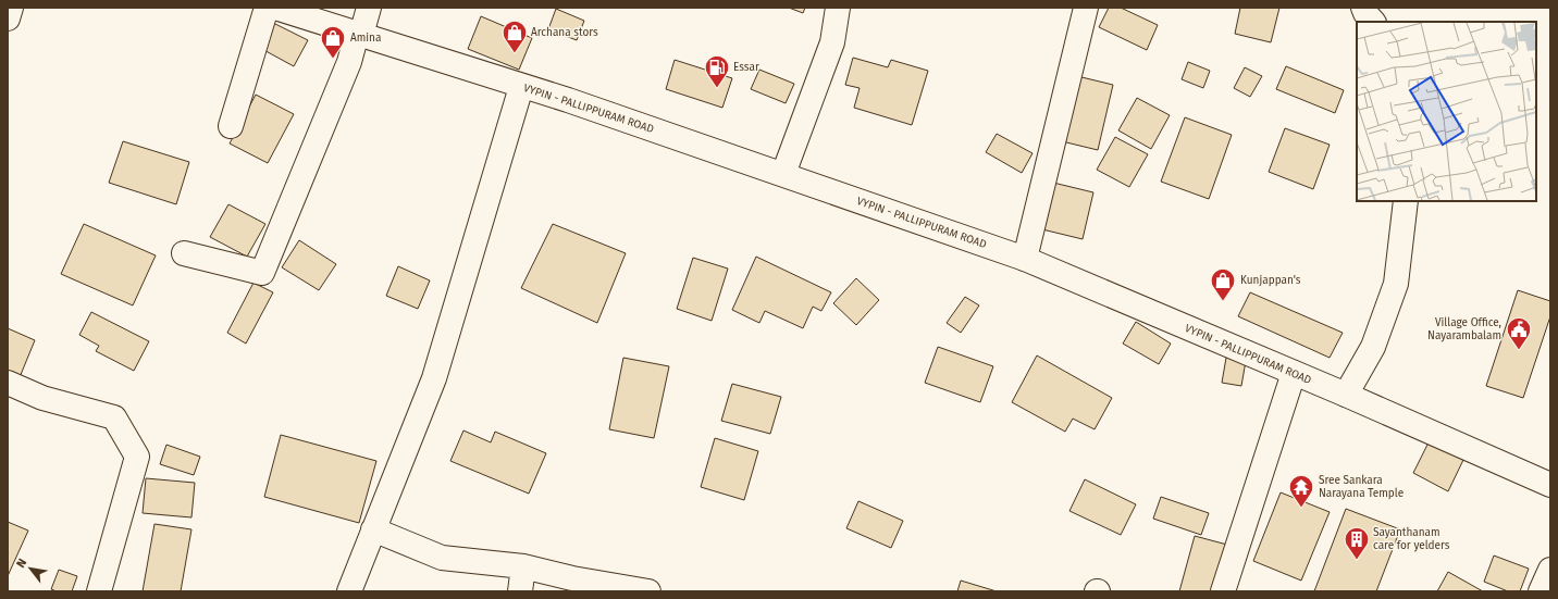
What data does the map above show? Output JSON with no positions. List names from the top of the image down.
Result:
{
  "streets": {
    "street": ["VYPIN - PALLIPPURAM ROAD"]
  },
  "places": {
    "shop": ["Archana stors", "Amina", "Kunjappan's"],
    "fuel station": ["Essar"],
    "public building": ["Village Office, Nayarambalam"],
    "temple": ["Sree Sankara Narayana Temple"],
    "building": ["Sayanthanam care for yelders"]
  },
  "north": "top left"
}
